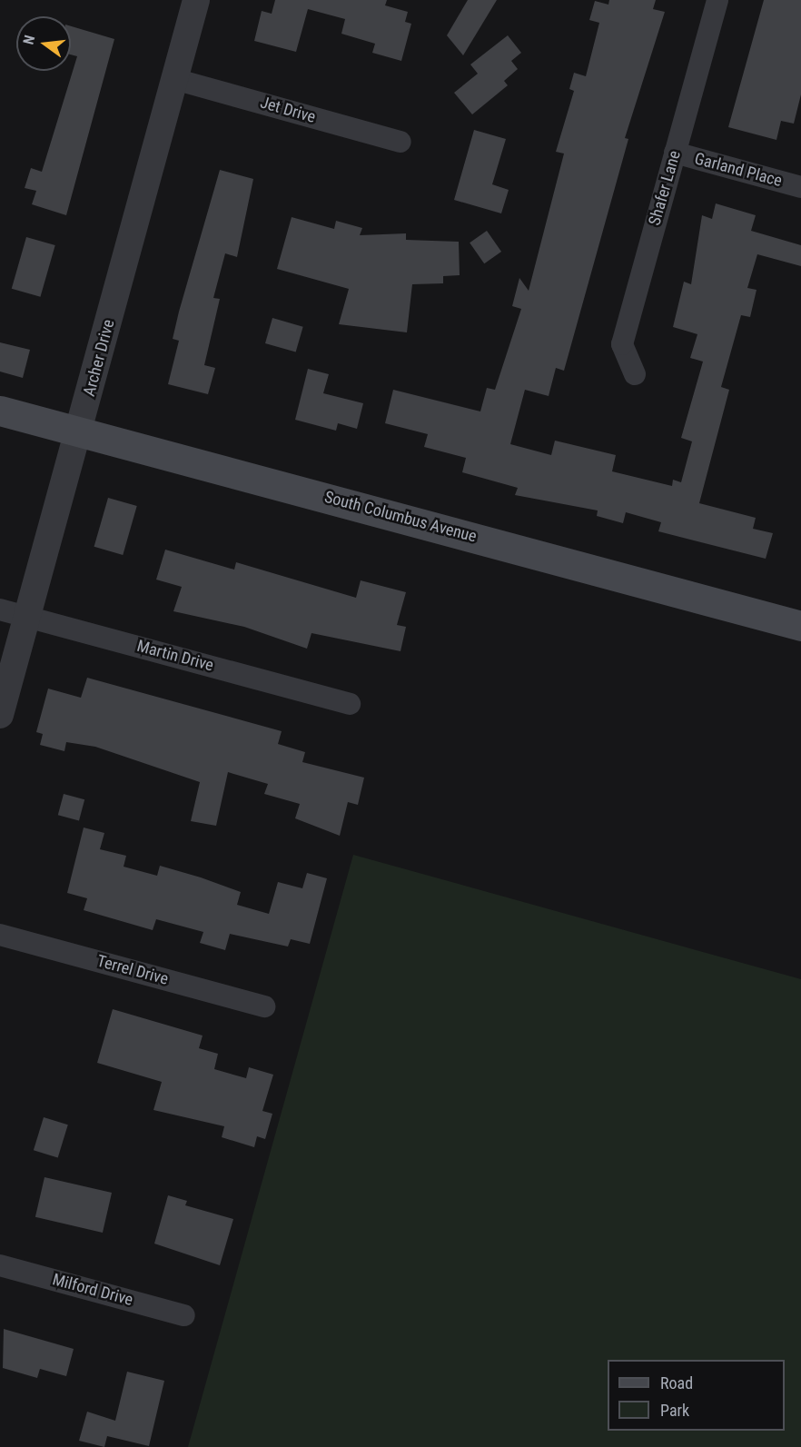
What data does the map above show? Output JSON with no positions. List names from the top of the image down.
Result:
{
  "streets": {
    "main road": ["South Columbus Avenue"],
    "street": [
      "Jet Drive",
      "Garland Place",
      "Shafer Lane",
      "Archer Drive",
      "Martin Drive",
      "Terrel Drive",
      "Milford Drive"
    ]
  },
  "crossings": [
    ["Jet Drive", "Archer Drive"],
    ["Garland Place", "Shafer Lane"],
    ["Archer Drive", "South Columbus Avenue"],
    ["Archer Drive", "Martin Drive"]
  ],
  "legend": ["Road", "Park"],
  "north": "left"
}
